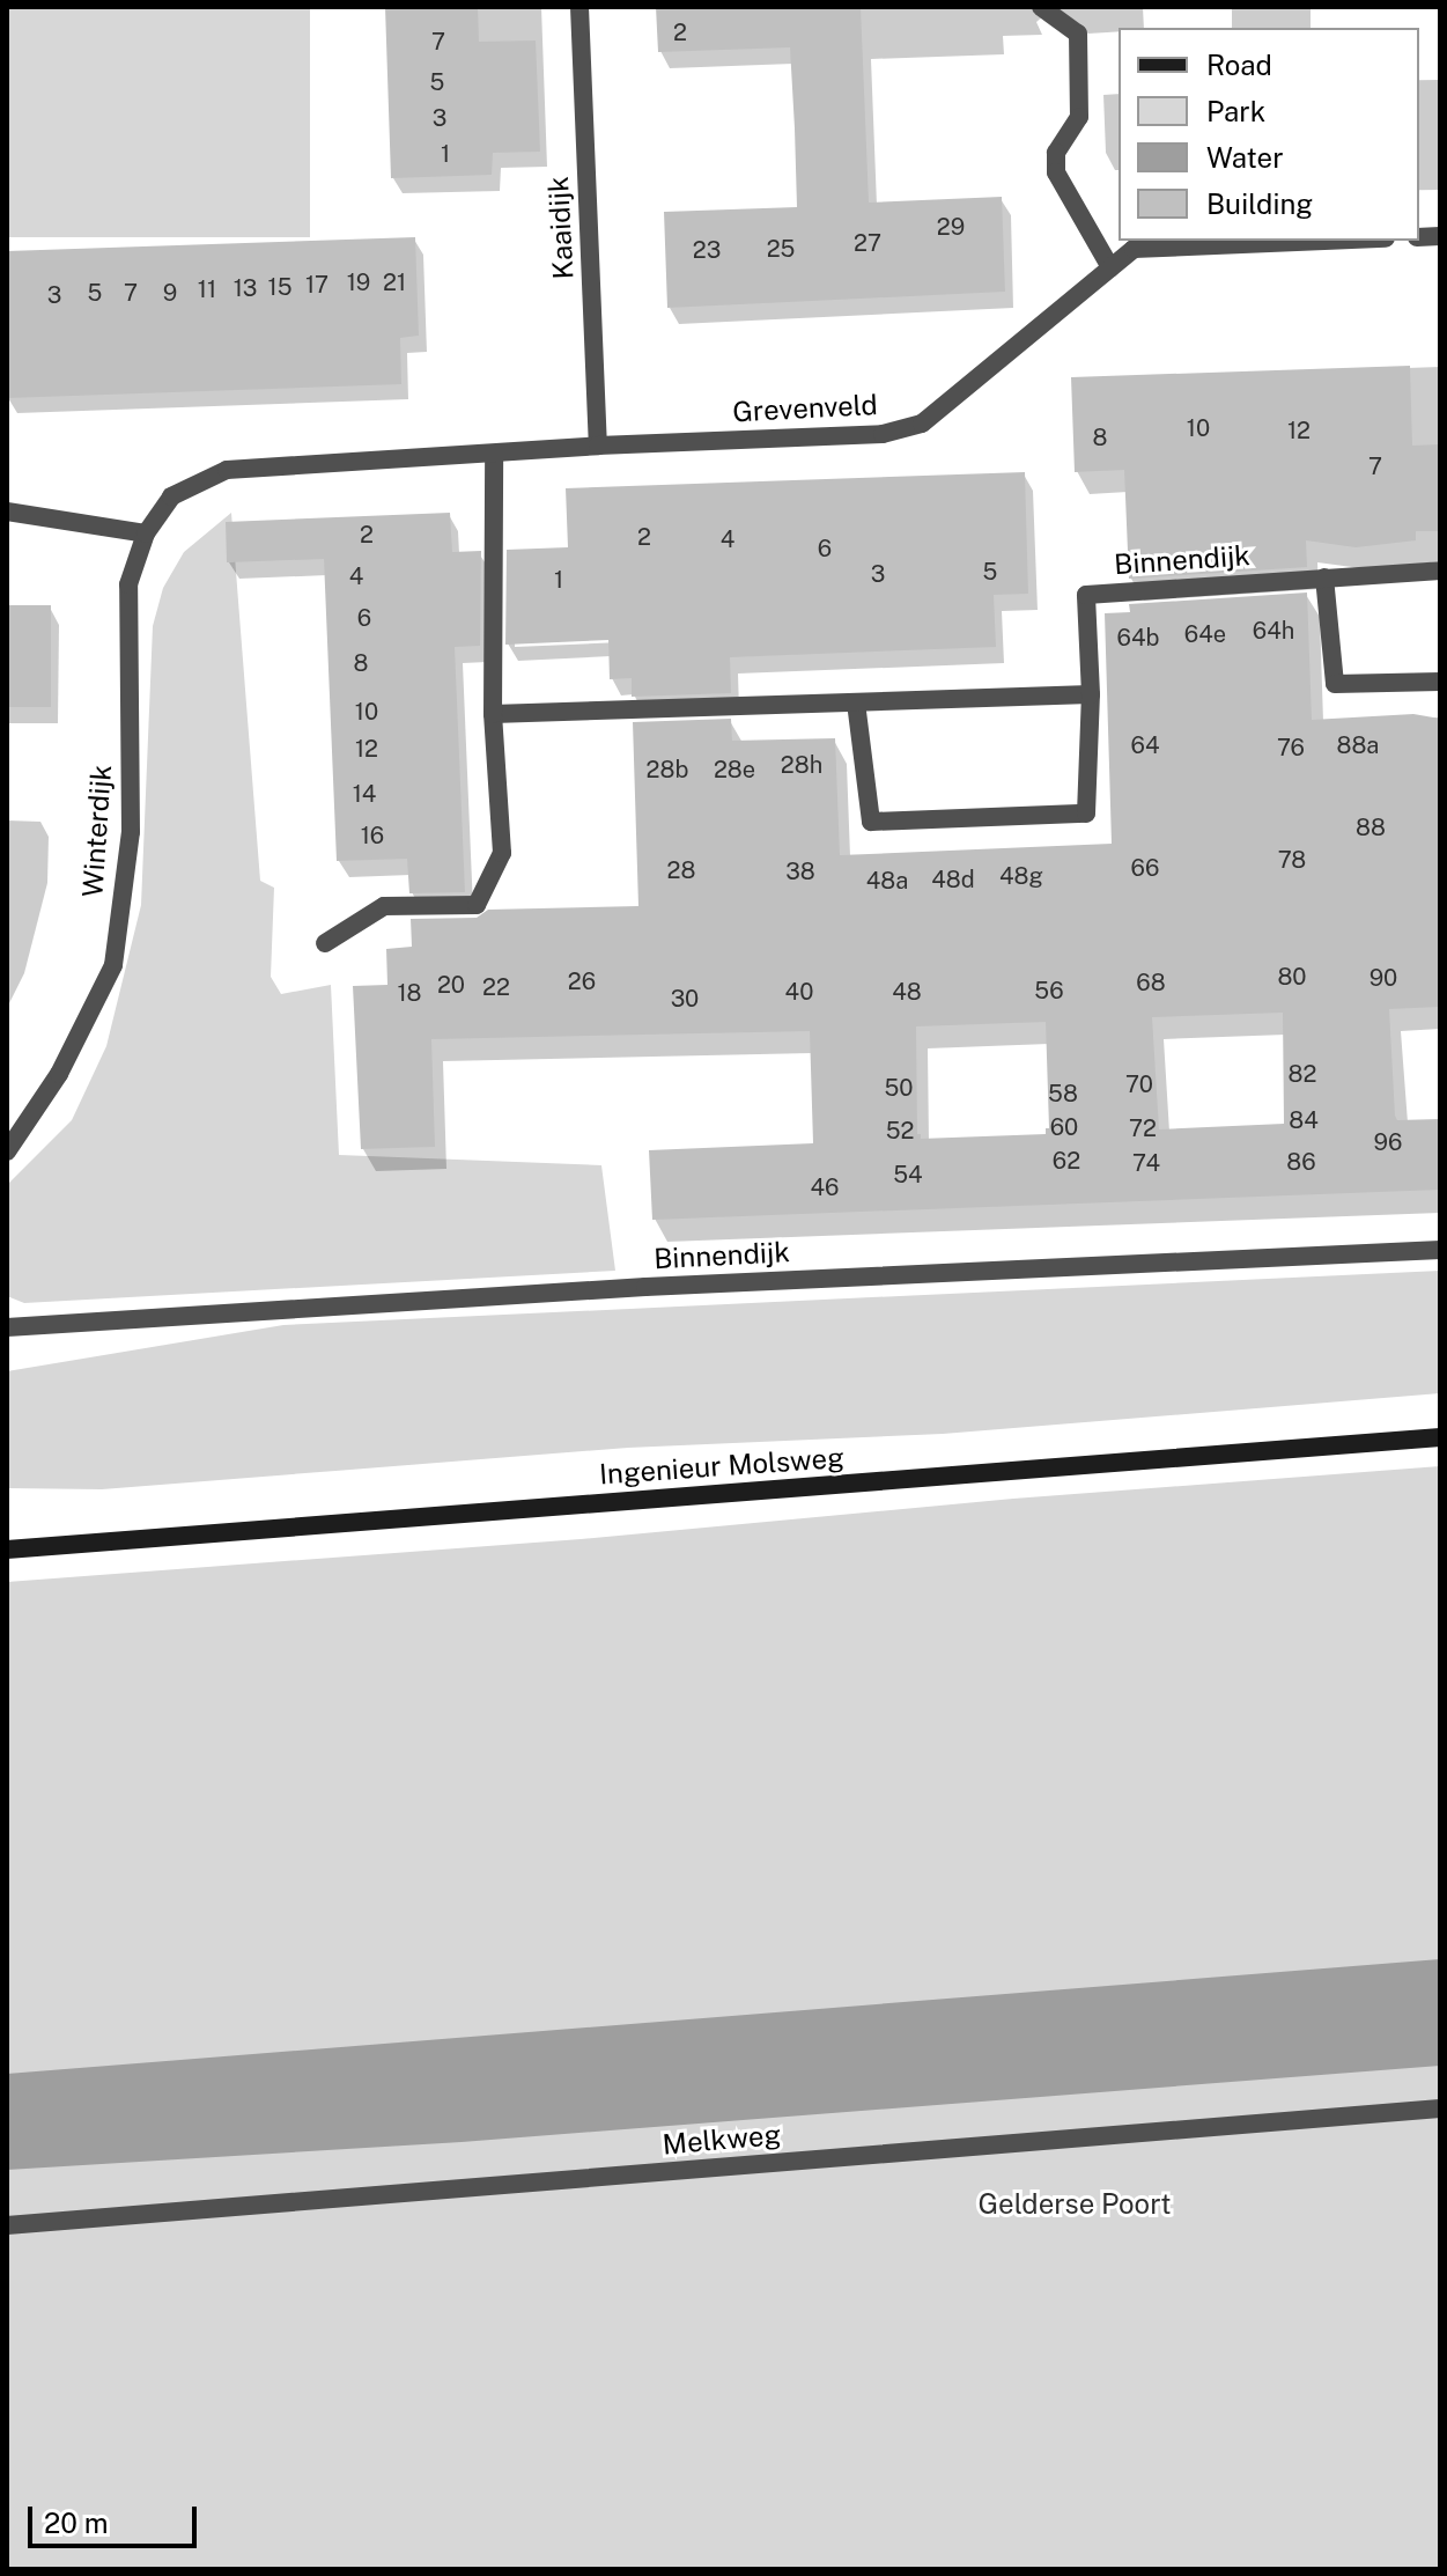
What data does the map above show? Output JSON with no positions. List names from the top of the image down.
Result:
{
  "streets": {
    "main road": ["Ingenieur Molsweg"],
    "street": [
      "Kaaidijk",
      "Grevenveld",
      "Binnendijk",
      "Winterdijk",
      "Melkweg"
    ]
  },
  "crossings": [
    ["Kaaidijk", "Grevenveld"],
    ["Grevenveld", "Winterdijk"]
  ],
  "parks": ["Gelderse Poort"],
  "house_numbers": [
    "2",
    "7",
    "5",
    "3",
    "1",
    "29",
    "27",
    "25",
    "23",
    "19",
    "21",
    "17",
    "15",
    "13",
    "11",
    "5",
    "7",
    "9",
    "3",
    "10",
    "12",
    "8",
    "7",
    "2",
    "2",
    "4",
    "6",
    "5",
    "3",
    "4",
    "1",
    "6",
    "64h",
    "64e",
    "64b",
    "8",
    "10",
    "64",
    "88a",
    "76",
    "12",
    "28h",
    "28b",
    "28e",
    "14",
    "88",
    "16",
    "78",
    "66",
    "28",
    "38",
    "48g",
    "48d",
    "48a",
    "80",
    "90",
    "26",
    "68",
    "20",
    "22",
    "56",
    "40",
    "48",
    "18",
    "30",
    "82",
    "70",
    "50",
    "58",
    "84",
    "60",
    "72",
    "52",
    "96",
    "62",
    "86",
    "74",
    "54",
    "46"
  ],
  "legend": [
    "Road",
    "Park",
    "Water",
    "Building"
  ],
  "scale_bar": "20 m"
}
